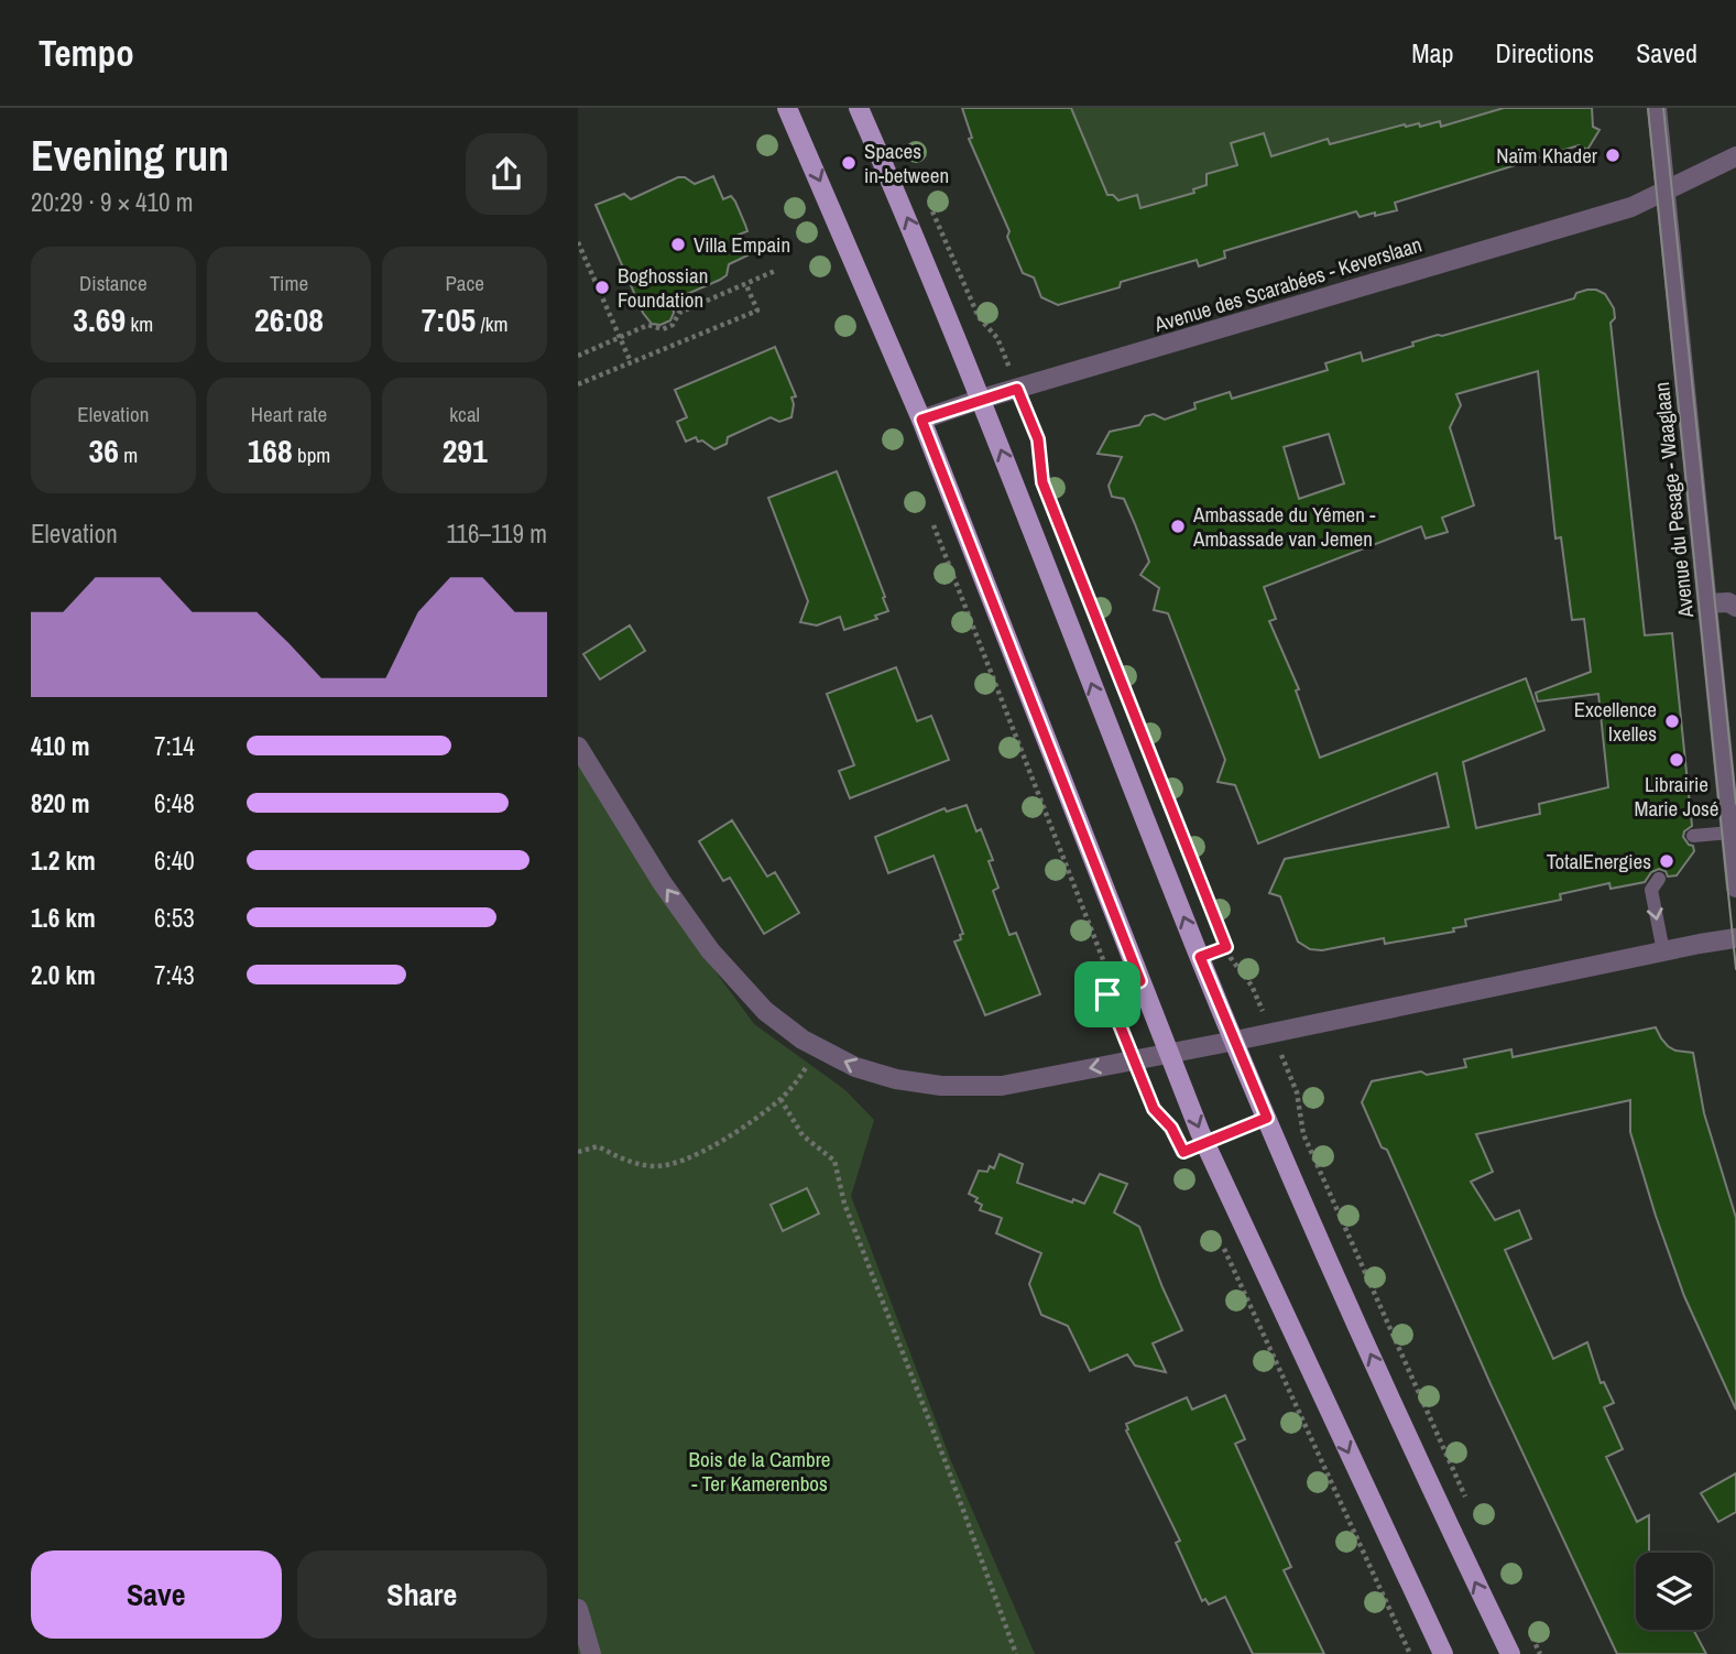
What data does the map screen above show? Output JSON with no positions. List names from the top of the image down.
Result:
{
  "streets": {
    "street": ["Avenue des Scarabées - Keverslaan", "Avenue du Pesage - Waaglaan"]
  },
  "crossings": [
    ["Avenue des Scarabées - Keverslaan", "Avenue du Pesage - Waaglaan"]
  ],
  "parks": ["Bois de la Cambre - Ter Kamerenbos"],
  "places": [
    "Naïm Khader",
    "Spaces in-between",
    "Villa Empain",
    "Boghossian Foundation",
    "Ambassade du Yémen - Ambassade van Jemen",
    "Excellence Ixelles",
    "Librairie Marie José",
    "TotalEnergies"
  ],
  "page": {
    "header": "Tempo",
    "nav": ["Map", "Directions", "Saved"],
    "heading": ["Evening run", "20:29 · 9 × 410 m"],
    "stats": [
      ["Distance", "3.69 km"],
      ["Time", "26:08"],
      ["Pace", "7:05 /km"],
      ["Elevation", "36 m"],
      ["Heart rate", "168 bpm"],
      ["kcal", "291"]
    ],
    "chart": ["Elevation", "116–119 m"],
    "list": [
      {
        "name": "410 m",
        "note": "7:14"
      },
      {
        "name": "820 m",
        "note": "6:48"
      },
      {
        "name": "1.2 km",
        "note": "6:40"
      },
      {
        "name": "1.6 km",
        "note": "6:53"
      },
      {
        "name": "2.0 km",
        "note": "7:43"
      }
    ],
    "buttons": ["Save", "Share"]
  }
}
